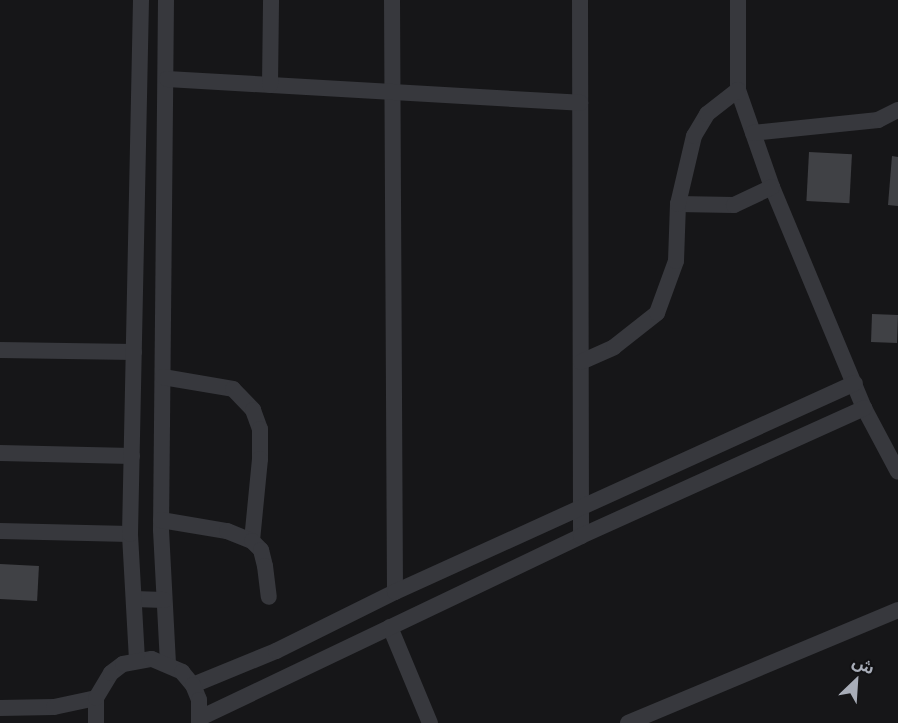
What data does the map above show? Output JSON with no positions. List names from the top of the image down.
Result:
{
  "north": "top right"
}
